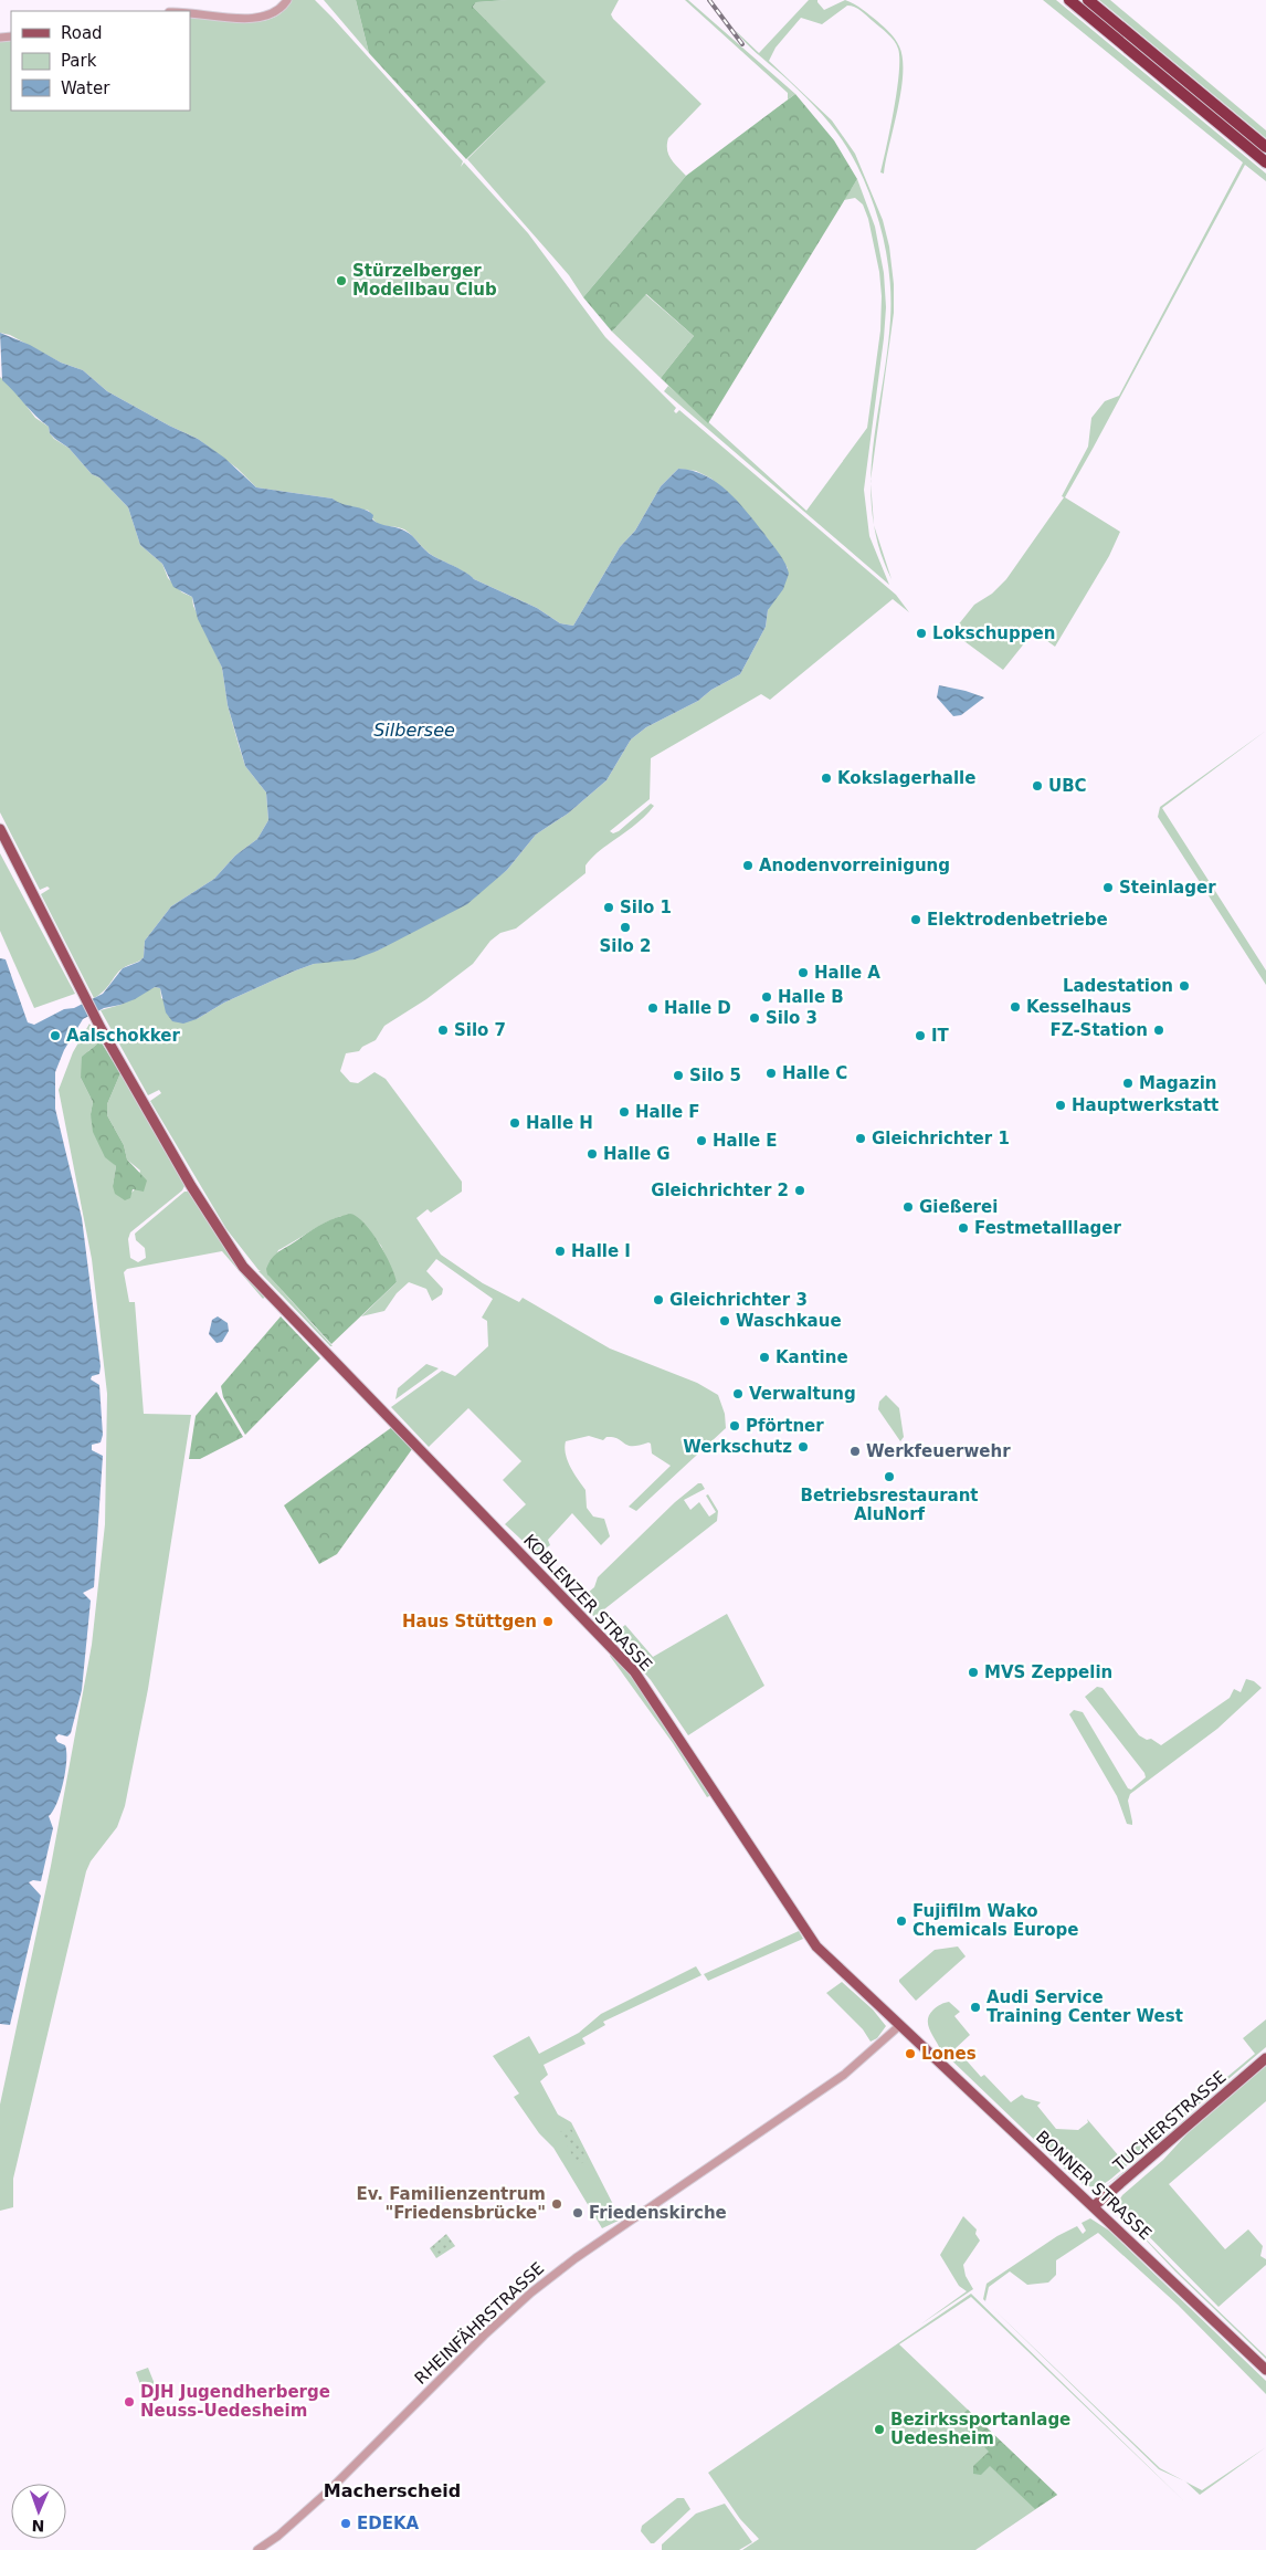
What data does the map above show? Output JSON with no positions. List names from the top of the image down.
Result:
{
  "streets": {
    "main road": ["KOBLENZER STRASSE", "TUCHERSTRASSE", "BONNER STRASSE"],
    "street": ["RHEINFÄHRSTRASSE"]
  },
  "crossings": [
    ["KOBLENZER STRASSE", "BONNER STRASSE"],
    ["KOBLENZER STRASSE", "RHEINFÄHRSTRASSE"],
    ["TUCHERSTRASSE", "BONNER STRASSE"],
    ["BONNER STRASSE", "RHEINFÄHRSTRASSE"]
  ],
  "districts": ["Macherscheid"],
  "water": ["Silbersee"],
  "places": [
    "Stürzelberger Modellbau Club",
    "Lokschuppen",
    "Kokslagerhalle",
    "UBC",
    "Anodenvorreinigung",
    "Steinlager",
    "Silo 1",
    "Elektrodenbetriebe",
    "Silo 2",
    "Halle A",
    "Ladestation",
    "Halle B",
    "Kesselhaus",
    "Halle D",
    "Silo 3",
    "Silo 7",
    "FZ-Station",
    "Aalschokker",
    "IT",
    "Halle C",
    "Silo 5",
    "Magazin",
    "Hauptwerkstatt",
    "Halle F",
    "Halle H",
    "Gleichrichter 1",
    "Halle E",
    "Halle G",
    "Gleichrichter 2",
    "Gießerei",
    "Festmetalllager",
    "Halle I",
    "Gleichrichter 3",
    "Waschkaue",
    "Kantine",
    "Verwaltung",
    "Pförtner",
    "Werkschutz",
    "Werkfeuerwehr",
    "Betriebsrestaurant AluNorf",
    "Haus Stüttgen",
    "MVS Zeppelin",
    "Fujifilm Wako Chemicals Europe",
    "Audi Service Training Center West",
    "Lones",
    "Ev. Familienzentrum \"Friedensbrücke\"",
    "Friedenskirche",
    "DJH Jugendherberge Neuss-Uedesheim",
    "Bezirkssportanlage Uedesheim",
    "EDEKA"
  ],
  "legend": ["Road", "Park", "Water"],
  "north": "bottom"
}
